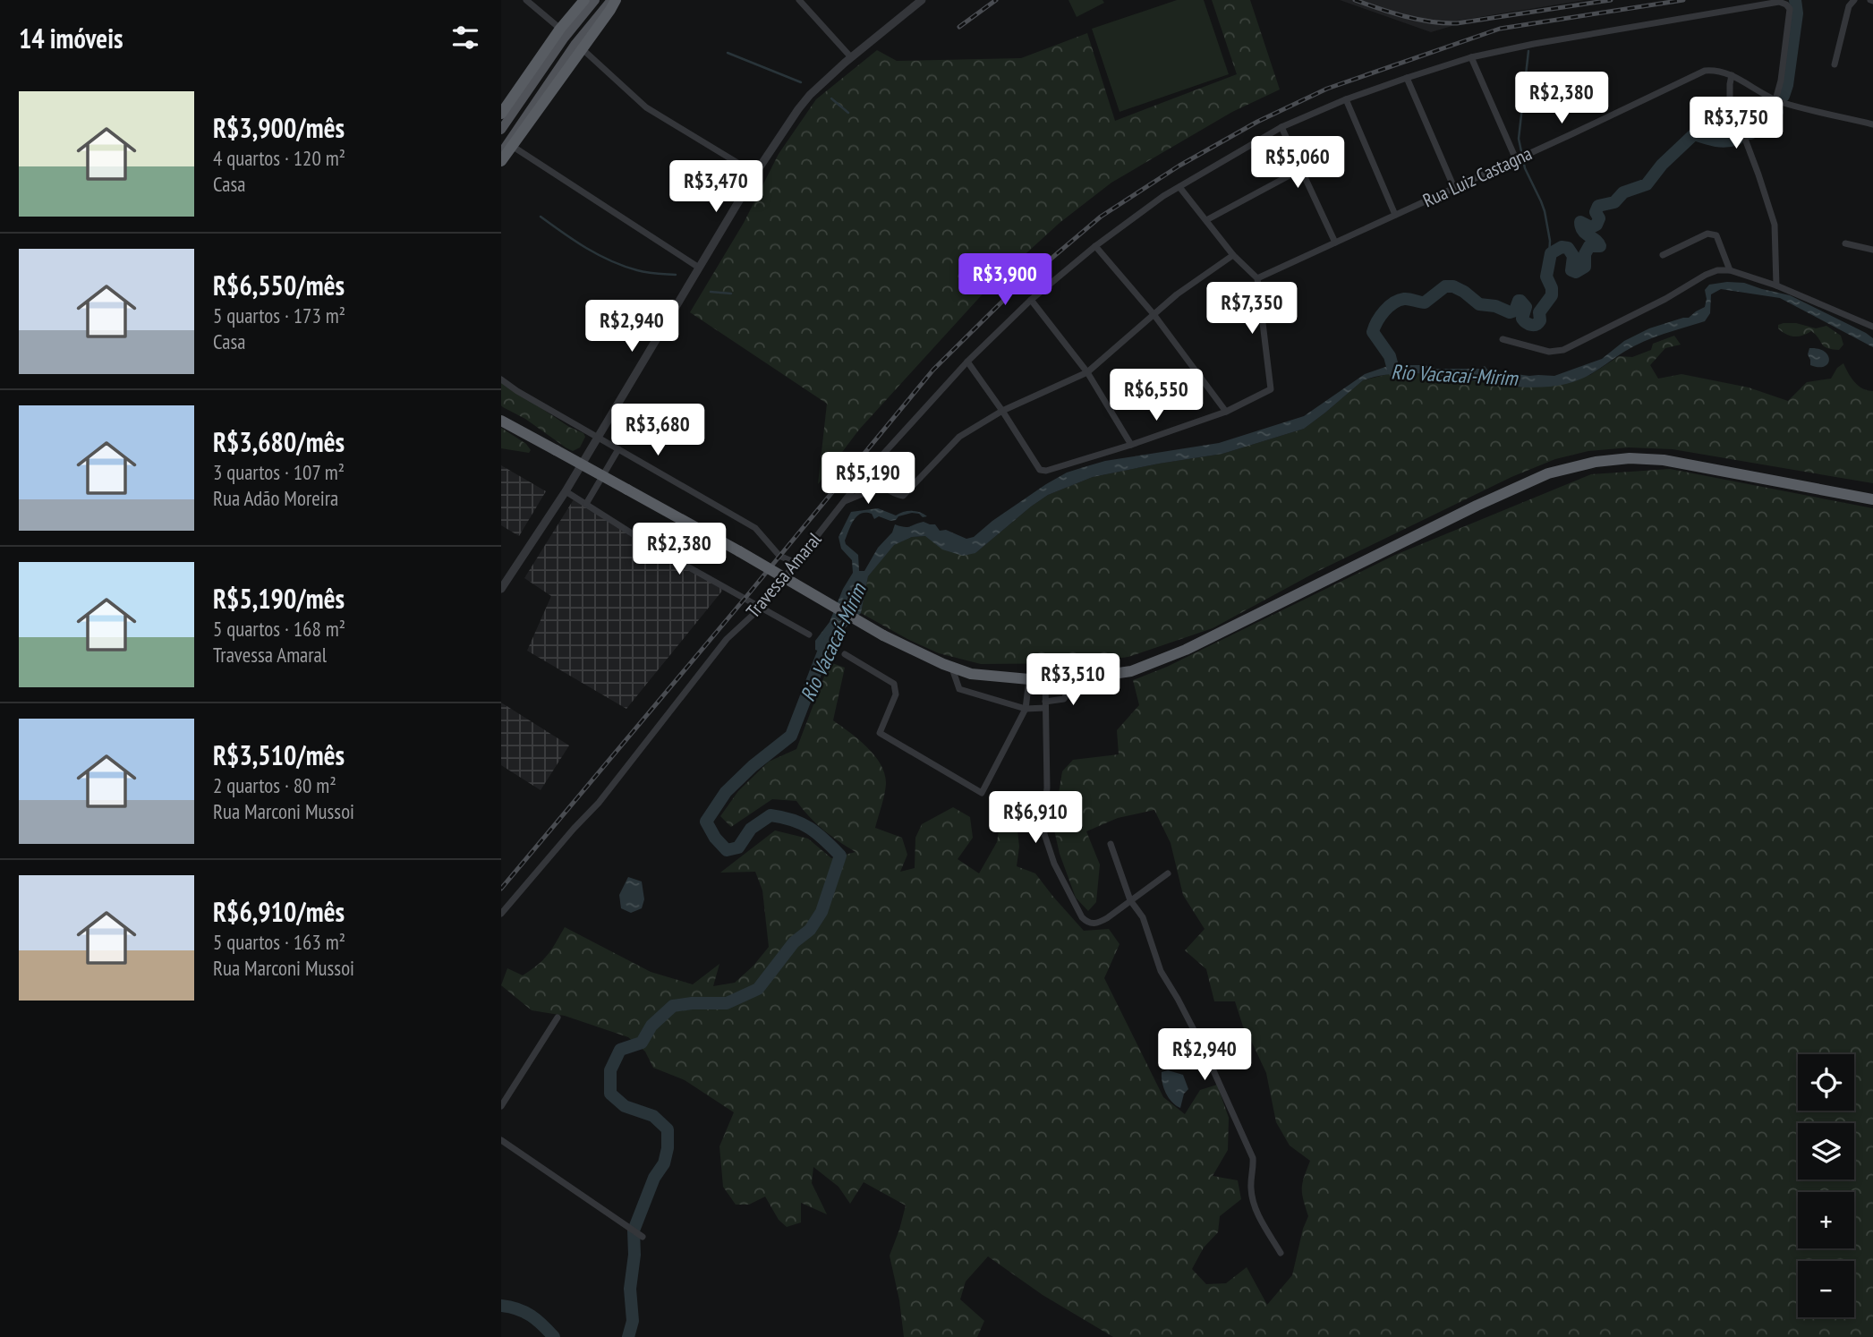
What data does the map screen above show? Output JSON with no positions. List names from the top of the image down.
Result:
{
  "streets": {
    "street": ["Rua Luiz Castagna", "Travessa Amaral"]
  },
  "crossings": [
    ["Rua Luiz Castagna", "Travessa Amaral"]
  ],
  "water": ["Rio Vacacaí-Mirim"],
  "page": {
    "heading": "14 imóveis",
    "price": [
      "R$2,380",
      "R$3,750",
      "R$5,060",
      "R$3,470",
      "R$3,900",
      "R$7,350",
      "R$2,940",
      "R$6,550",
      "R$3,680",
      "R$5,190",
      "R$2,380",
      "R$3,510",
      "R$6,910",
      "R$2,940"
    ],
    "list": [
      {
        "name": "R$3,900/mês",
        "note": "4 quartos · 120 m² · Casa"
      },
      {
        "name": "R$6,550/mês",
        "note": "5 quartos · 173 m² · Casa"
      },
      {
        "name": "R$3,680/mês",
        "note": "3 quartos · 107 m² · Rua Adão Moreira"
      },
      {
        "name": "R$5,190/mês",
        "note": "5 quartos · 168 m² · Travessa Amaral"
      },
      {
        "name": "R$3,510/mês",
        "note": "2 quartos · 80 m² · Rua Marconi Mussoi"
      },
      {
        "name": "R$6,910/mês",
        "note": "5 quartos · 163 m² · Rua Marconi Mussoi"
      }
    ],
    "map_buttons": ["+", "−"]
  }
}
